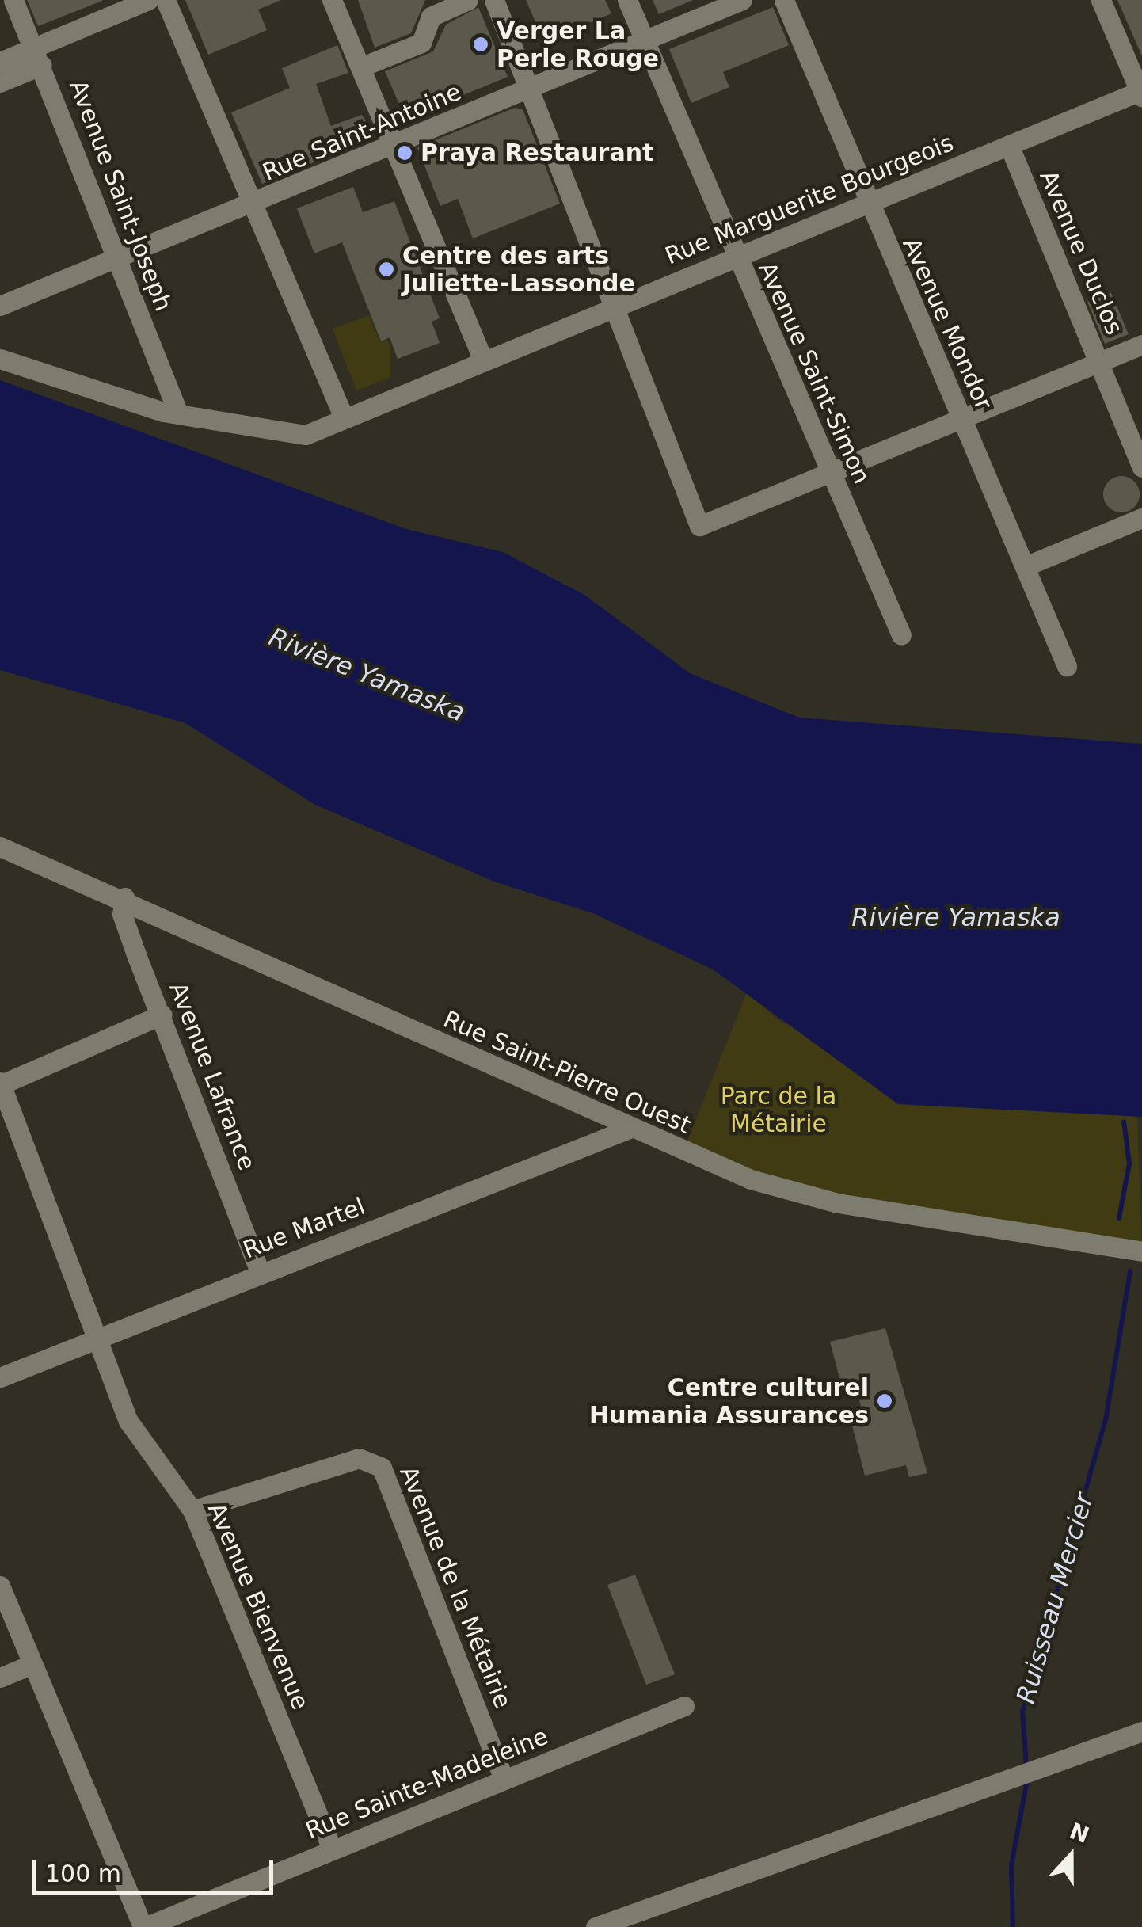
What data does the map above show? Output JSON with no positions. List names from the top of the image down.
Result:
{
  "streets": {
    "street": [
      "Rue Saint-Antoine",
      "Avenue Saint-Joseph",
      "Rue Marguerite Bourgeois",
      "Avenue Duclos",
      "Avenue Mondor",
      "Avenue Saint-Simon",
      "Rue Saint-Pierre Ouest",
      "Avenue Lafrance",
      "Rue Martel",
      "Avenue de la Métairie",
      "Avenue Bienvenue",
      "Rue Sainte-Madeleine"
    ]
  },
  "crossings": [
    ["Rue Saint-Antoine", "Avenue Saint-Joseph"],
    ["Rue Saint-Antoine", "Avenue Saint-Simon"],
    ["Avenue Saint-Joseph", "Rue Marguerite Bourgeois"],
    ["Rue Marguerite Bourgeois", "Avenue Duclos"],
    ["Rue Marguerite Bourgeois", "Avenue Mondor"],
    ["Rue Marguerite Bourgeois", "Avenue Saint-Simon"],
    ["Rue Saint-Pierre Ouest", "Avenue Lafrance"],
    ["Rue Saint-Pierre Ouest", "Rue Martel"],
    ["Avenue Lafrance", "Rue Martel"],
    ["Rue Martel", "Avenue Bienvenue"],
    ["Avenue de la Métairie", "Avenue Bienvenue"],
    ["Avenue de la Métairie", "Rue Sainte-Madeleine"],
    ["Avenue Bienvenue", "Rue Sainte-Madeleine"]
  ],
  "water": ["Rivière Yamaska", "Ruisseau Mercier"],
  "parks": ["Parc de la Métairie"],
  "places": [
    "Verger La Perle Rouge",
    "Praya Restaurant",
    "Centre des arts Juliette-Lassonde",
    "Centre culturel Humania Assurances"
  ],
  "scale_bar": "100 m",
  "north": "top"
}
